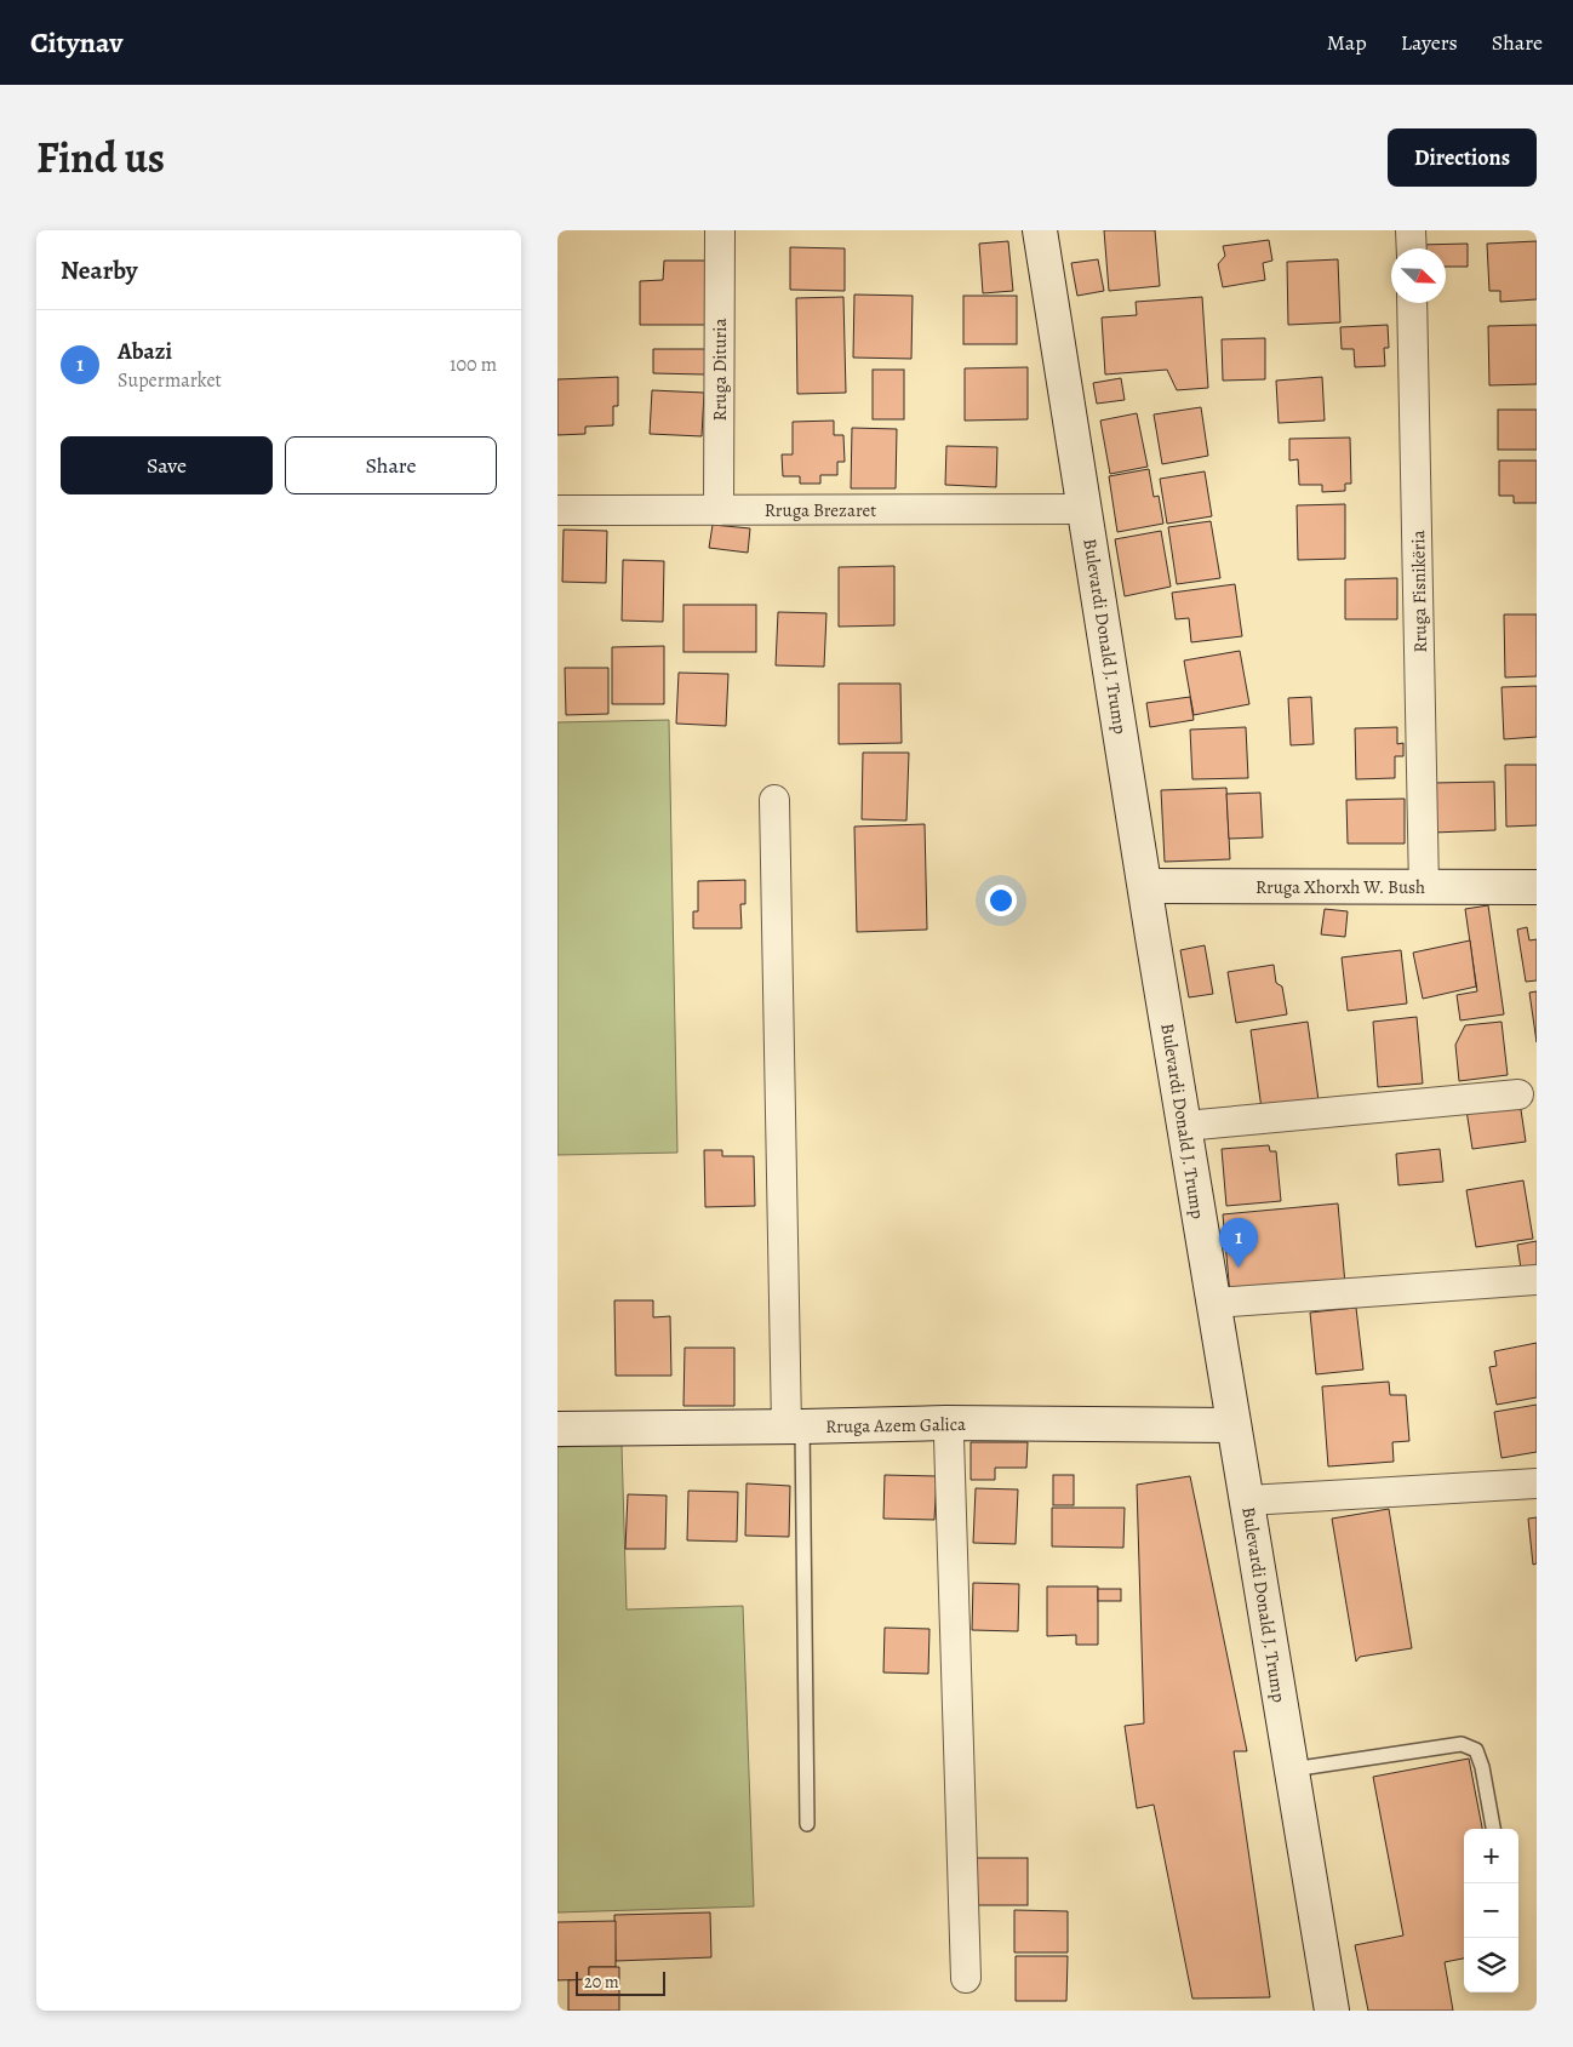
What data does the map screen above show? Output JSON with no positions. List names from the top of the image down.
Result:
{
  "streets": {
    "main road": ["Bulevardi Donald J. Trump", "Rruga Xhorxh W. Bush", "Rruga Azem Galica"],
    "street": ["Rruga Dituria", "Rruga Brezaret", "Rruga Fisnikëria"]
  },
  "crossings": [
    ["Rruga Dituria", "Rruga Brezaret"],
    ["Rruga Brezaret", "Bulevardi Donald J. Trump"],
    ["Rruga Fisnikëria", "Rruga Xhorxh W. Bush"],
    ["Bulevardi Donald J. Trump", "Rruga Xhorxh W. Bush"],
    ["Bulevardi Donald J. Trump", "Rruga Azem Galica"]
  ],
  "scale_bar": "20 m",
  "north": "bottom right",
  "page": {
    "header": "Citynav",
    "nav": ["Map", "Layers", "Share"],
    "title": "Find us",
    "buttons": [
      "Directions",
      ["Save", "Share"]
    ],
    "heading": "Nearby",
    "list": [
      {
        "mark": "1",
        "name": "Abazi",
        "note": "Supermarket",
        "value": "100 m"
      }
    ],
    "pins": "1",
    "map_buttons": ["+", "−"],
    "scale": "20 m"
  }
}
